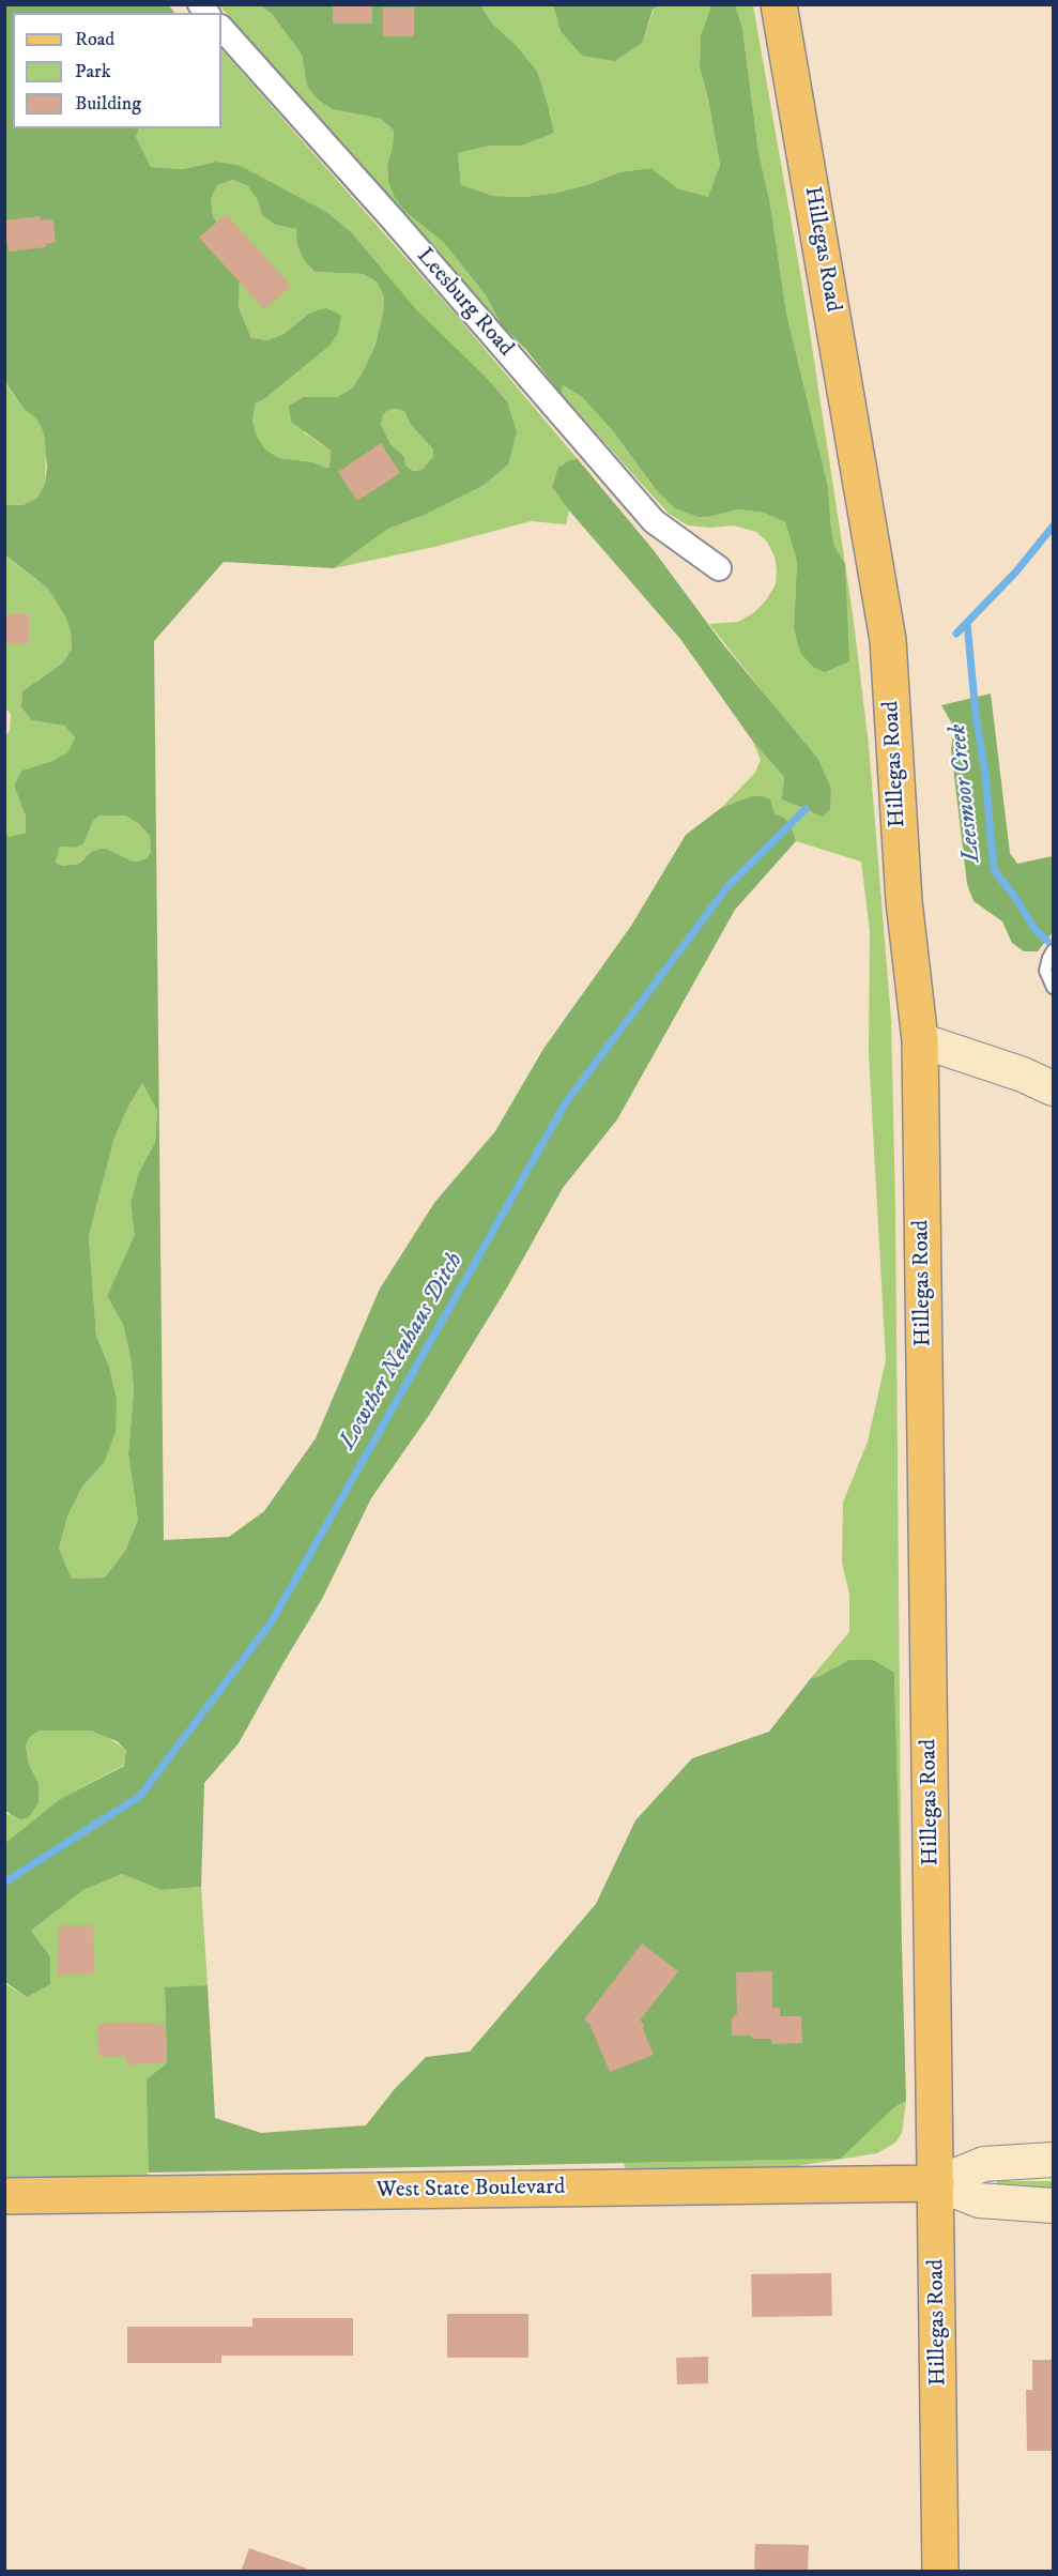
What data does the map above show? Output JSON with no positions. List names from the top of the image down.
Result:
{
  "streets": {
    "main road": ["Hillegas Road", "West State Boulevard"],
    "street": ["Leesburg Road"]
  },
  "crossings": [
    ["Hillegas Road", "West State Boulevard"]
  ],
  "water": ["Leesmoor Creek", "Lowther Neuhaus Ditch"],
  "legend": ["Road", "Park", "Building"]
}
